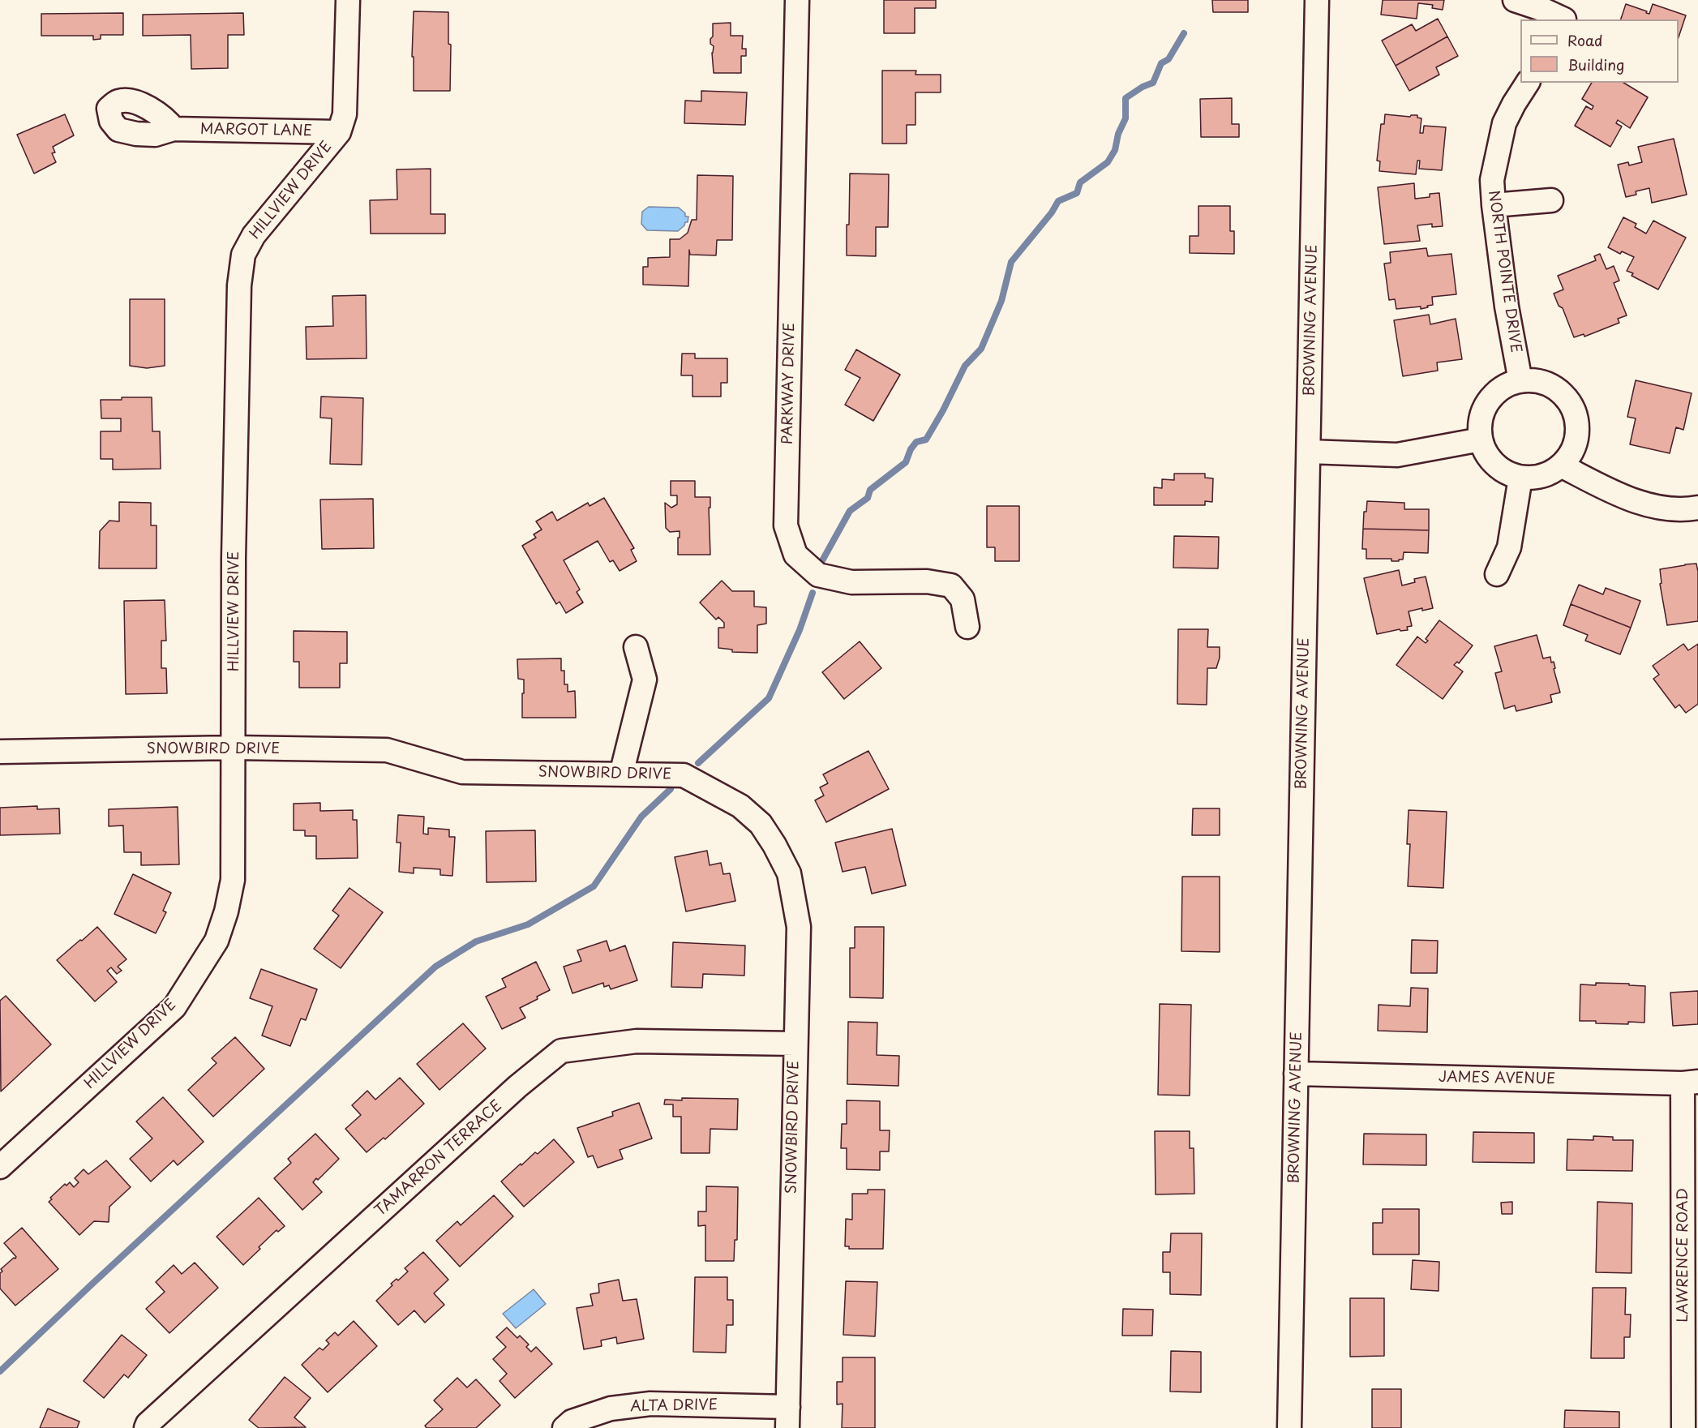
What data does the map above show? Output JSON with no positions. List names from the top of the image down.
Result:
{
  "streets": {
    "street": [
      "MARGOT LANE",
      "HILLVIEW DRIVE",
      "NORTH POINTE DRIVE",
      "BROWNING AVENUE",
      "PARKWAY DRIVE",
      "SNOWBIRD DRIVE",
      "JAMES AVENUE",
      "TAMARRON TERRACE",
      "LAWRENCE ROAD",
      "ALTA DRIVE"
    ]
  },
  "crossings": [
    ["MARGOT LANE", "HILLVIEW DRIVE"],
    ["HILLVIEW DRIVE", "SNOWBIRD DRIVE"],
    ["BROWNING AVENUE", "JAMES AVENUE"],
    ["SNOWBIRD DRIVE", "TAMARRON TERRACE"],
    ["SNOWBIRD DRIVE", "ALTA DRIVE"],
    ["JAMES AVENUE", "LAWRENCE ROAD"]
  ],
  "legend": ["Road", "Building"]
}
